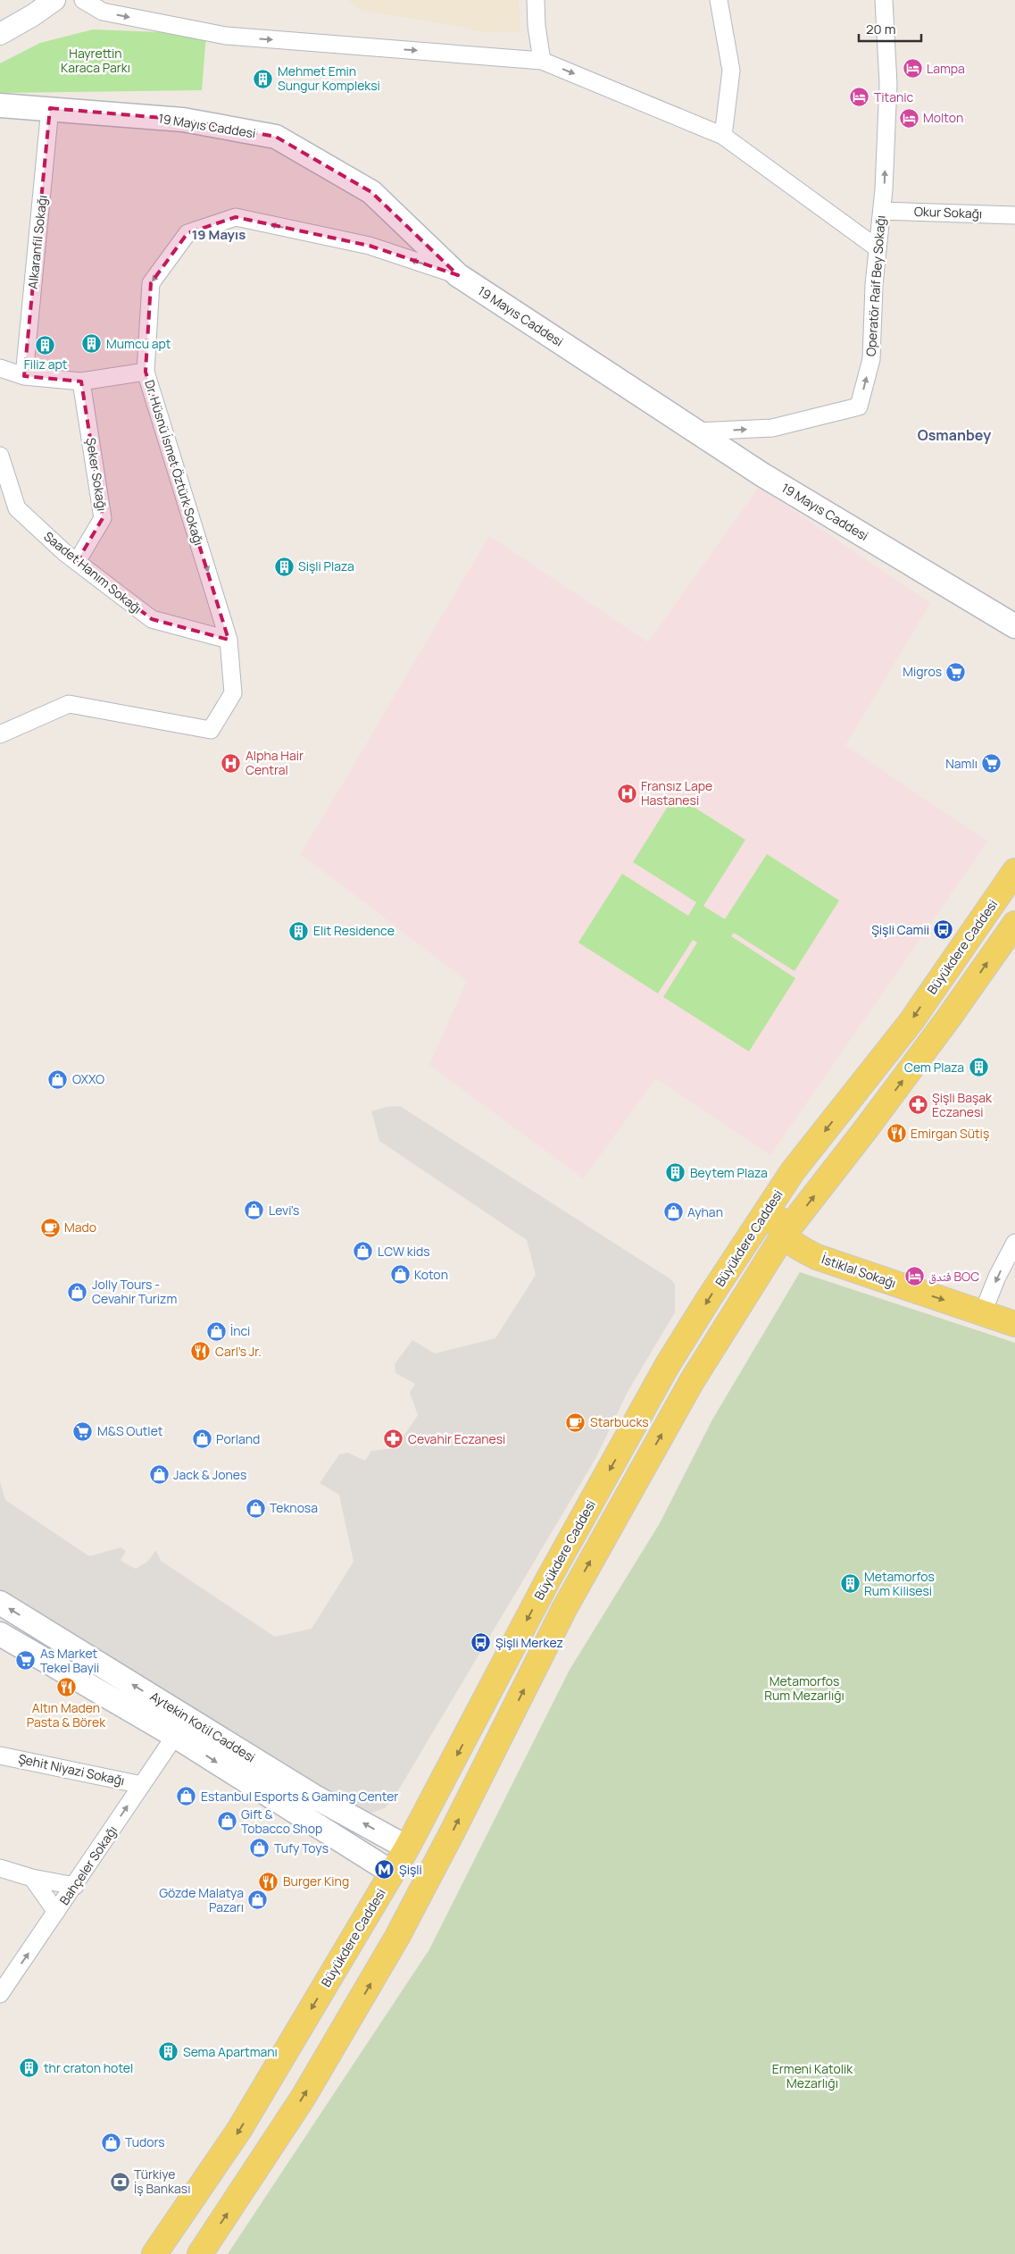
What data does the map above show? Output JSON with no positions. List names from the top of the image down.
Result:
{
  "streets": {
    "main road": [
      "19 Mayıs Caddesi",
      "Büyükdere Caddesi",
      "İstiklal Sokağı",
      "Aytekin Kotil Caddesi"
    ],
    "street": [
      "Okur Sokağı",
      "Alkaranfil Sokağı",
      "Operatör Raif Bey Sokağı",
      "Dr. Hüsnü İsmet Öztürk Sokağı",
      "Şeker Sokağı",
      "Saadet Hanım Sokağı",
      "Şehit Niyazi Sokağı",
      "Bahçeler Sokağı"
    ]
  },
  "crossings": [
    ["19 Mayıs Caddesi", "Alkaranfil Sokağı"],
    ["19 Mayıs Caddesi", "Operatör Raif Bey Sokağı"],
    ["19 Mayıs Caddesi", "Dr. Hüsnü İsmet Öztürk Sokağı"],
    ["Okur Sokağı", "Operatör Raif Bey Sokağı"],
    ["Dr. Hüsnü İsmet Öztürk Sokağı", "Saadet Hanım Sokağı"],
    ["Şeker Sokağı", "Saadet Hanım Sokağı"],
    ["Büyükdere Caddesi", "Aytekin Kotil Caddesi"],
    ["Aytekin Kotil Caddesi", "Bahçeler Sokağı"],
    ["Şehit Niyazi Sokağı", "Bahçeler Sokağı"]
  ],
  "one_way": ["Operatör Raif Bey Sokağı", "İstiklal Sokağı", "Bahçeler Sokağı"],
  "districts": ["19 Mayıs", "Osmanbey"],
  "parks": ["Hayrettin Karaca Parkı", "Metamorfos Rum Mezarlığı", "Ermeni Katolik Mezarlığı"],
  "places": {
    "hotel": [
      "Lampa",
      "Titanic",
      "Molton",
      "فندق BOC"
    ],
    "building": [
      "Mehmet Emin Sungur Kompleksi",
      "Mumcu apt",
      "Filiz apt",
      "Sişli Plaza",
      "Elit Residence",
      "Cem Plaza",
      "Beytem Plaza",
      "Metamorfos Rum Kilisesi",
      "Sema Apartmanı",
      "thr craton hotel"
    ],
    "supermarket": [
      "Migros",
      "Namlı",
      "M&S Outlet",
      "As Market Tekel Bayii"
    ],
    "hospital": ["Alpha Hair Central", "Fransız Lape Hastanesi"],
    "bus stop": ["Şişli Camii", "Şişli Merkez"],
    "shop": [
      "OXXO",
      "Levi's",
      "Ayhan",
      "LCW kids",
      "Koton",
      "Jolly Tours - Cevahir Turizm",
      "İnci",
      "Porland",
      "Jack & Jones",
      "Teknosa",
      "Estanbul Esports & Gaming Center",
      "Gift & Tobacco Shop",
      "Tufy Toys",
      "Gözde Malatya Pazarı",
      "Tudors"
    ],
    "pharmacy": ["Şişli Başak Eczanesi", "Cevahir Eczanesi"],
    "restaurant": [
      "Emirgan Sütiş",
      "Carl's Jr.",
      "Altın Maden Pasta & Börek",
      "Burger King"
    ],
    "cafe": ["Mado", "Starbucks"],
    "metro station": ["Şişli"],
    "bank": ["Türkiye İş Bankası"]
  },
  "scale_bar": "20 m"
}
